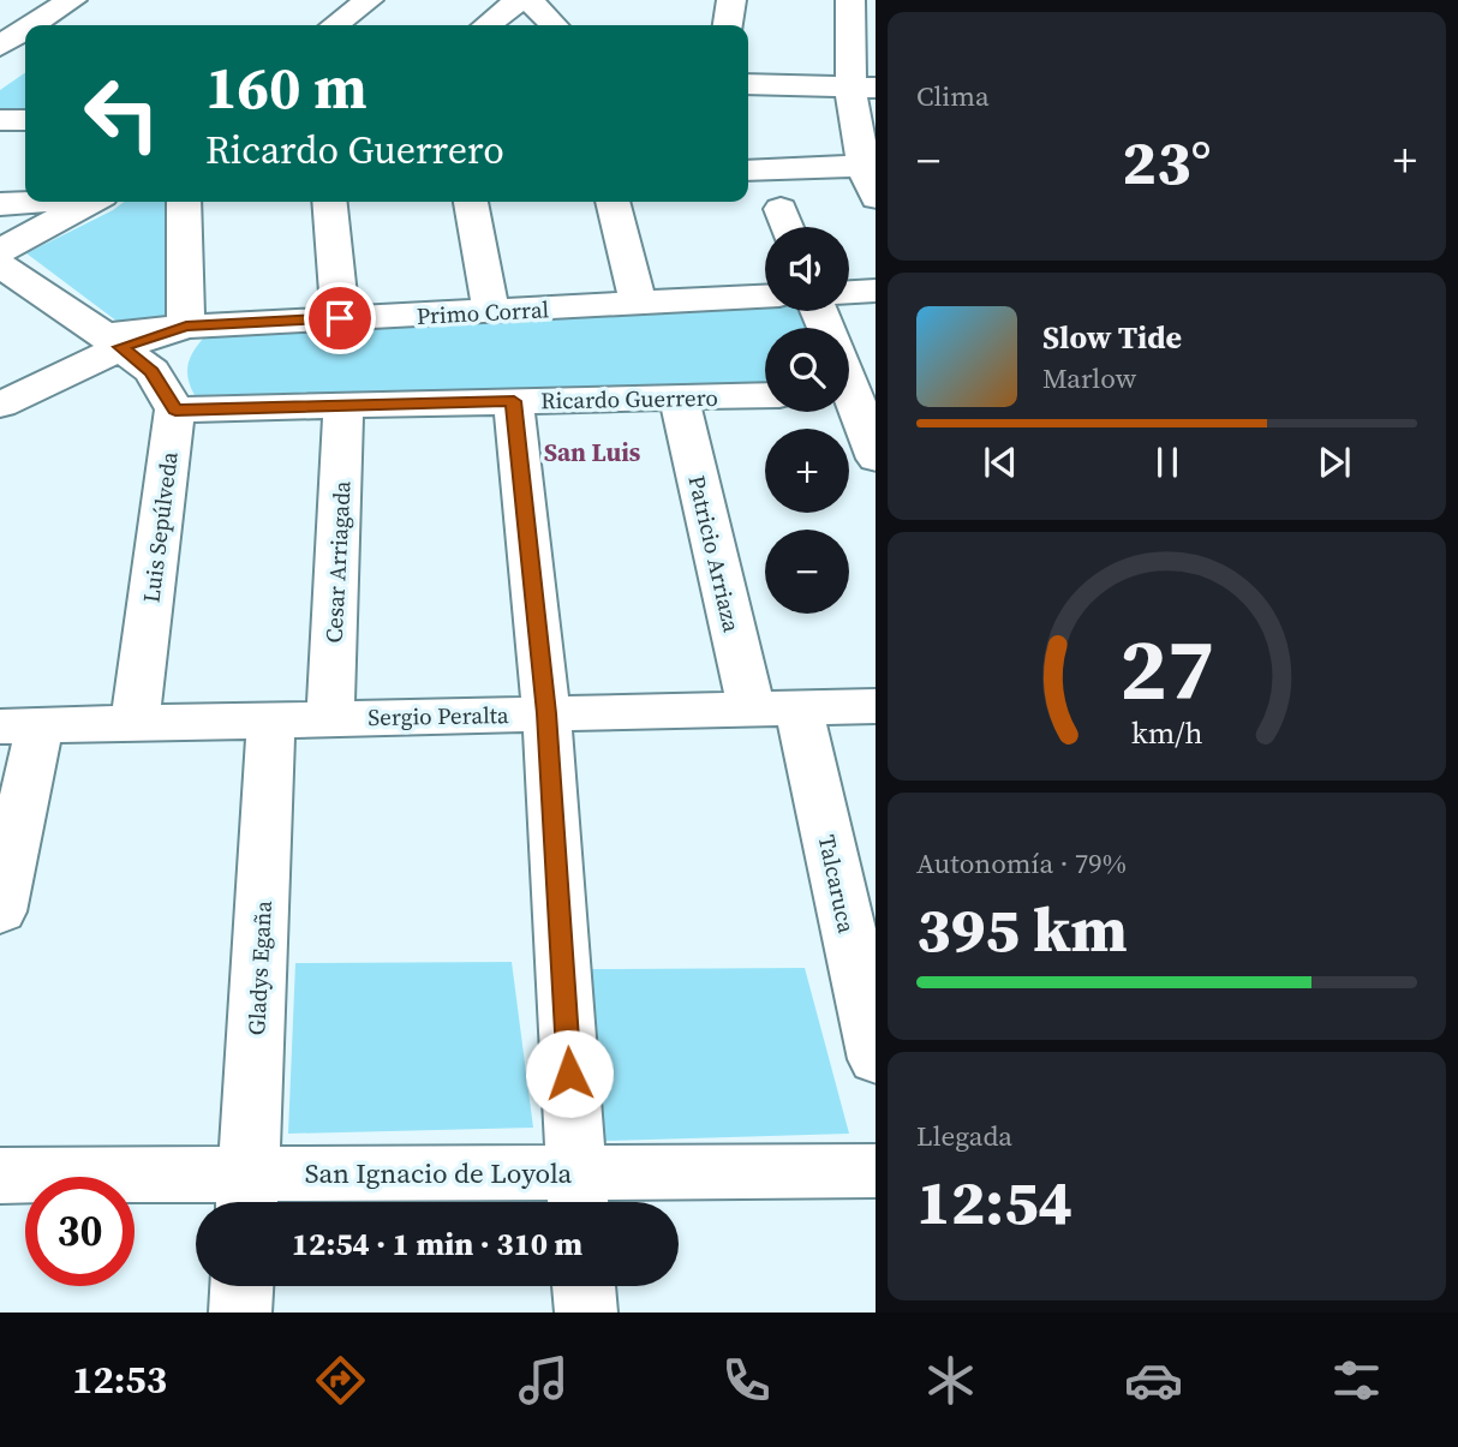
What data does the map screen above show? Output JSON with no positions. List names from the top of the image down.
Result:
{
  "streets": {
    "street": [
      "Primo Corral",
      "Ricardo Guerrero",
      "Luis Sepúlveda",
      "Patricio Arriaza",
      "Cesar Arriagada",
      "Sergio Peralta",
      "Talcaruca",
      "Gladys Egaña",
      "San Ignacio de Loyola"
    ]
  },
  "crossings": [
    ["Ricardo Guerrero", "Luis Sepúlveda"],
    ["Ricardo Guerrero", "Patricio Arriaza"],
    ["Ricardo Guerrero", "Cesar Arriagada"],
    ["Luis Sepúlveda", "Sergio Peralta"],
    ["Patricio Arriaza", "Sergio Peralta"],
    ["Patricio Arriaza", "Talcaruca"],
    ["Cesar Arriagada", "Sergio Peralta"],
    ["Sergio Peralta", "Talcaruca"],
    ["Sergio Peralta", "Gladys Egaña"],
    ["Gladys Egaña", "San Ignacio de Loyola"]
  ],
  "districts": ["San Luis"],
  "page": {
    "tile": [
      "Clima",
      ["Autonomía · 79%", "395 km"],
      ["Llegada", "12:54"]
    ],
    "turn": ["160 m", "Ricardo Guerrero"],
    "heat": ["−", "23°", "+"],
    "map_buttons": ["+", "−"],
    "song": ["Slow Tide", "Marlow"],
    "limit": "30",
    "trip": "12:54 · 1 min · 310 m",
    "tabs": "12:53",
    "gauge": ["27", "km/h"]
  }
}
